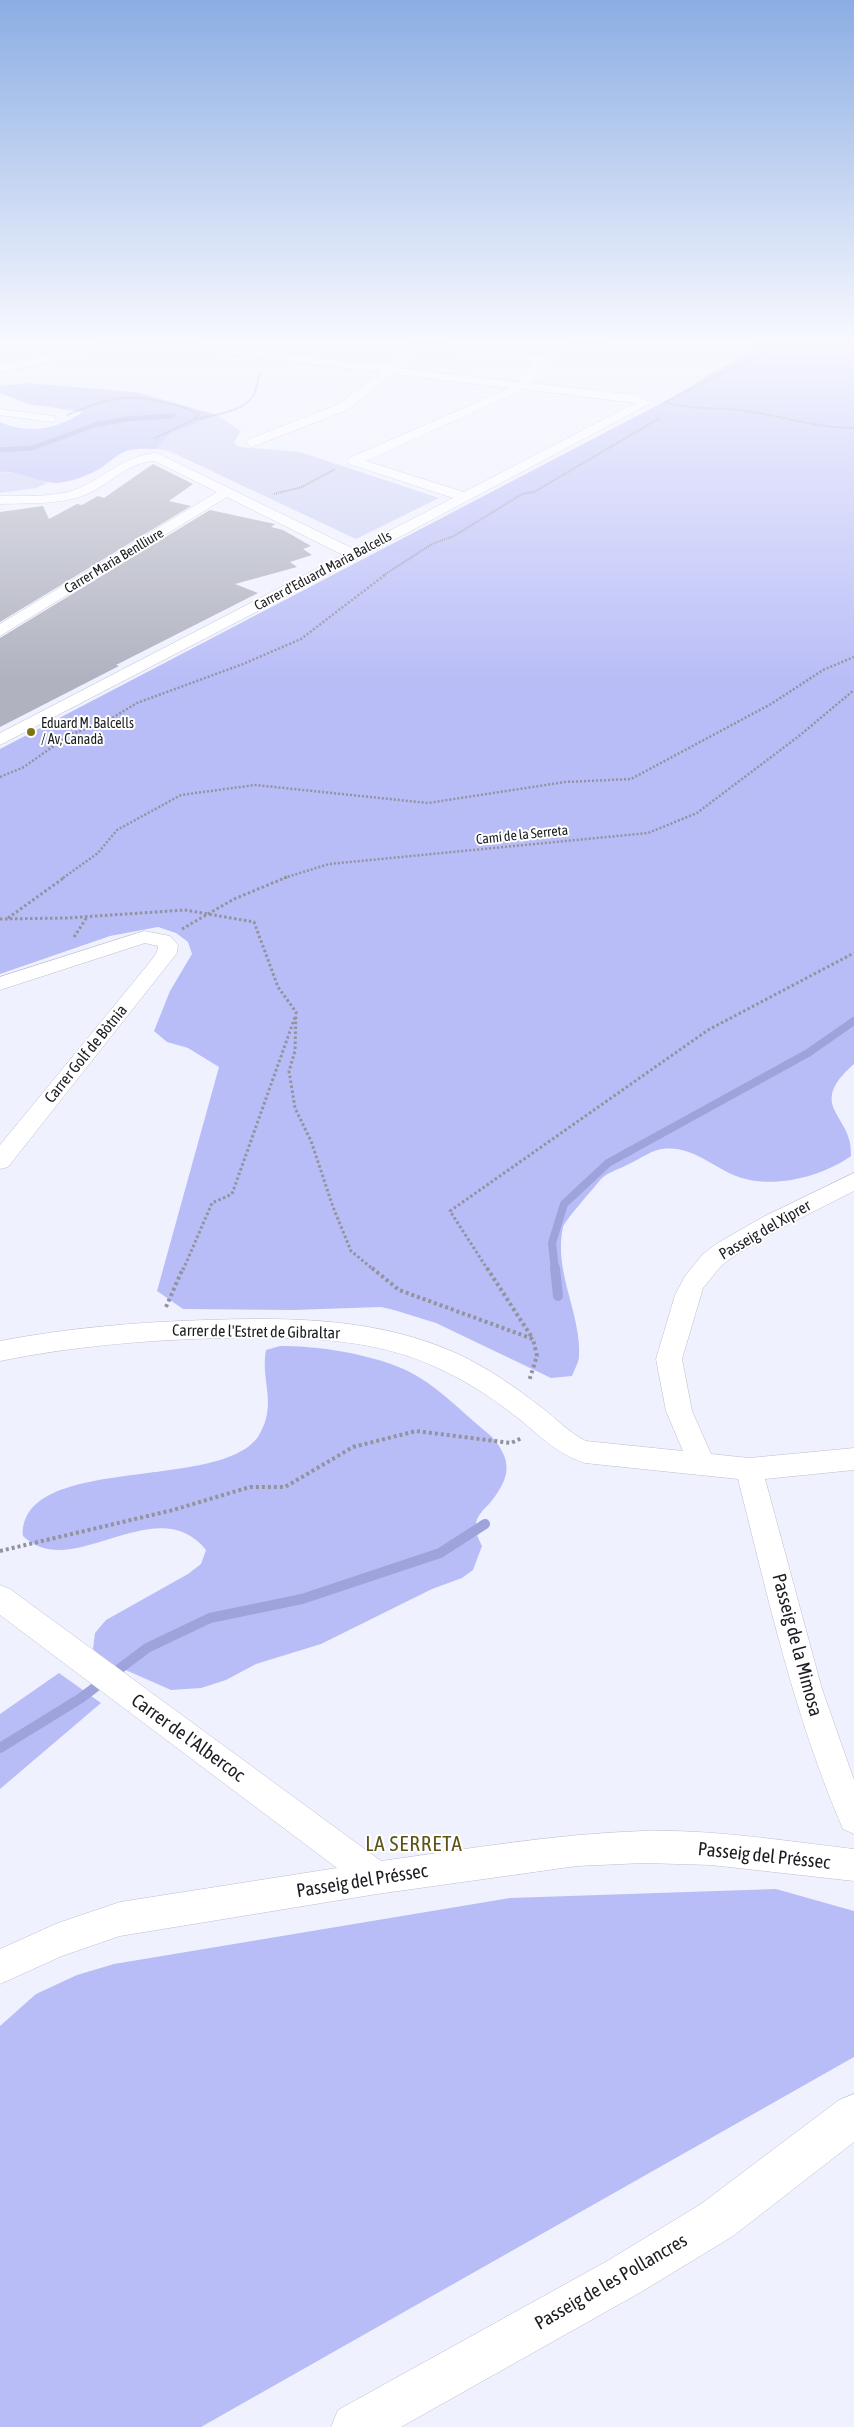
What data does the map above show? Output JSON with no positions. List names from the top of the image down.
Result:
{
  "streets": {
    "street": [
      "Carrer Maria Benlliure",
      "Carrer d'Eduard Maria Balcells",
      "Carrer Golf de Bòtnia",
      "Passeig del Xiprer",
      "Carrer de l'Estret de Gibraltar",
      "Passeig de la Mimosa",
      "Carrer de l'Albercoc",
      "Passeig del Préssec",
      "Passeig de les Pollancres"
    ],
    "path": ["Camí de la Serreta"]
  },
  "crossings": [
    ["Camí de la Serreta", "Carrer Golf de Bòtnia"],
    ["Passeig del Xiprer", "Carrer de l'Estret de Gibraltar"],
    ["Carrer de l'Estret de Gibraltar", "Passeig de la Mimosa"],
    ["Carrer de l'Albercoc", "Passeig del Préssec"]
  ],
  "districts": ["LA SERRETA"],
  "places": ["Eduard M. Balcells / Av, Canadà"]
}
